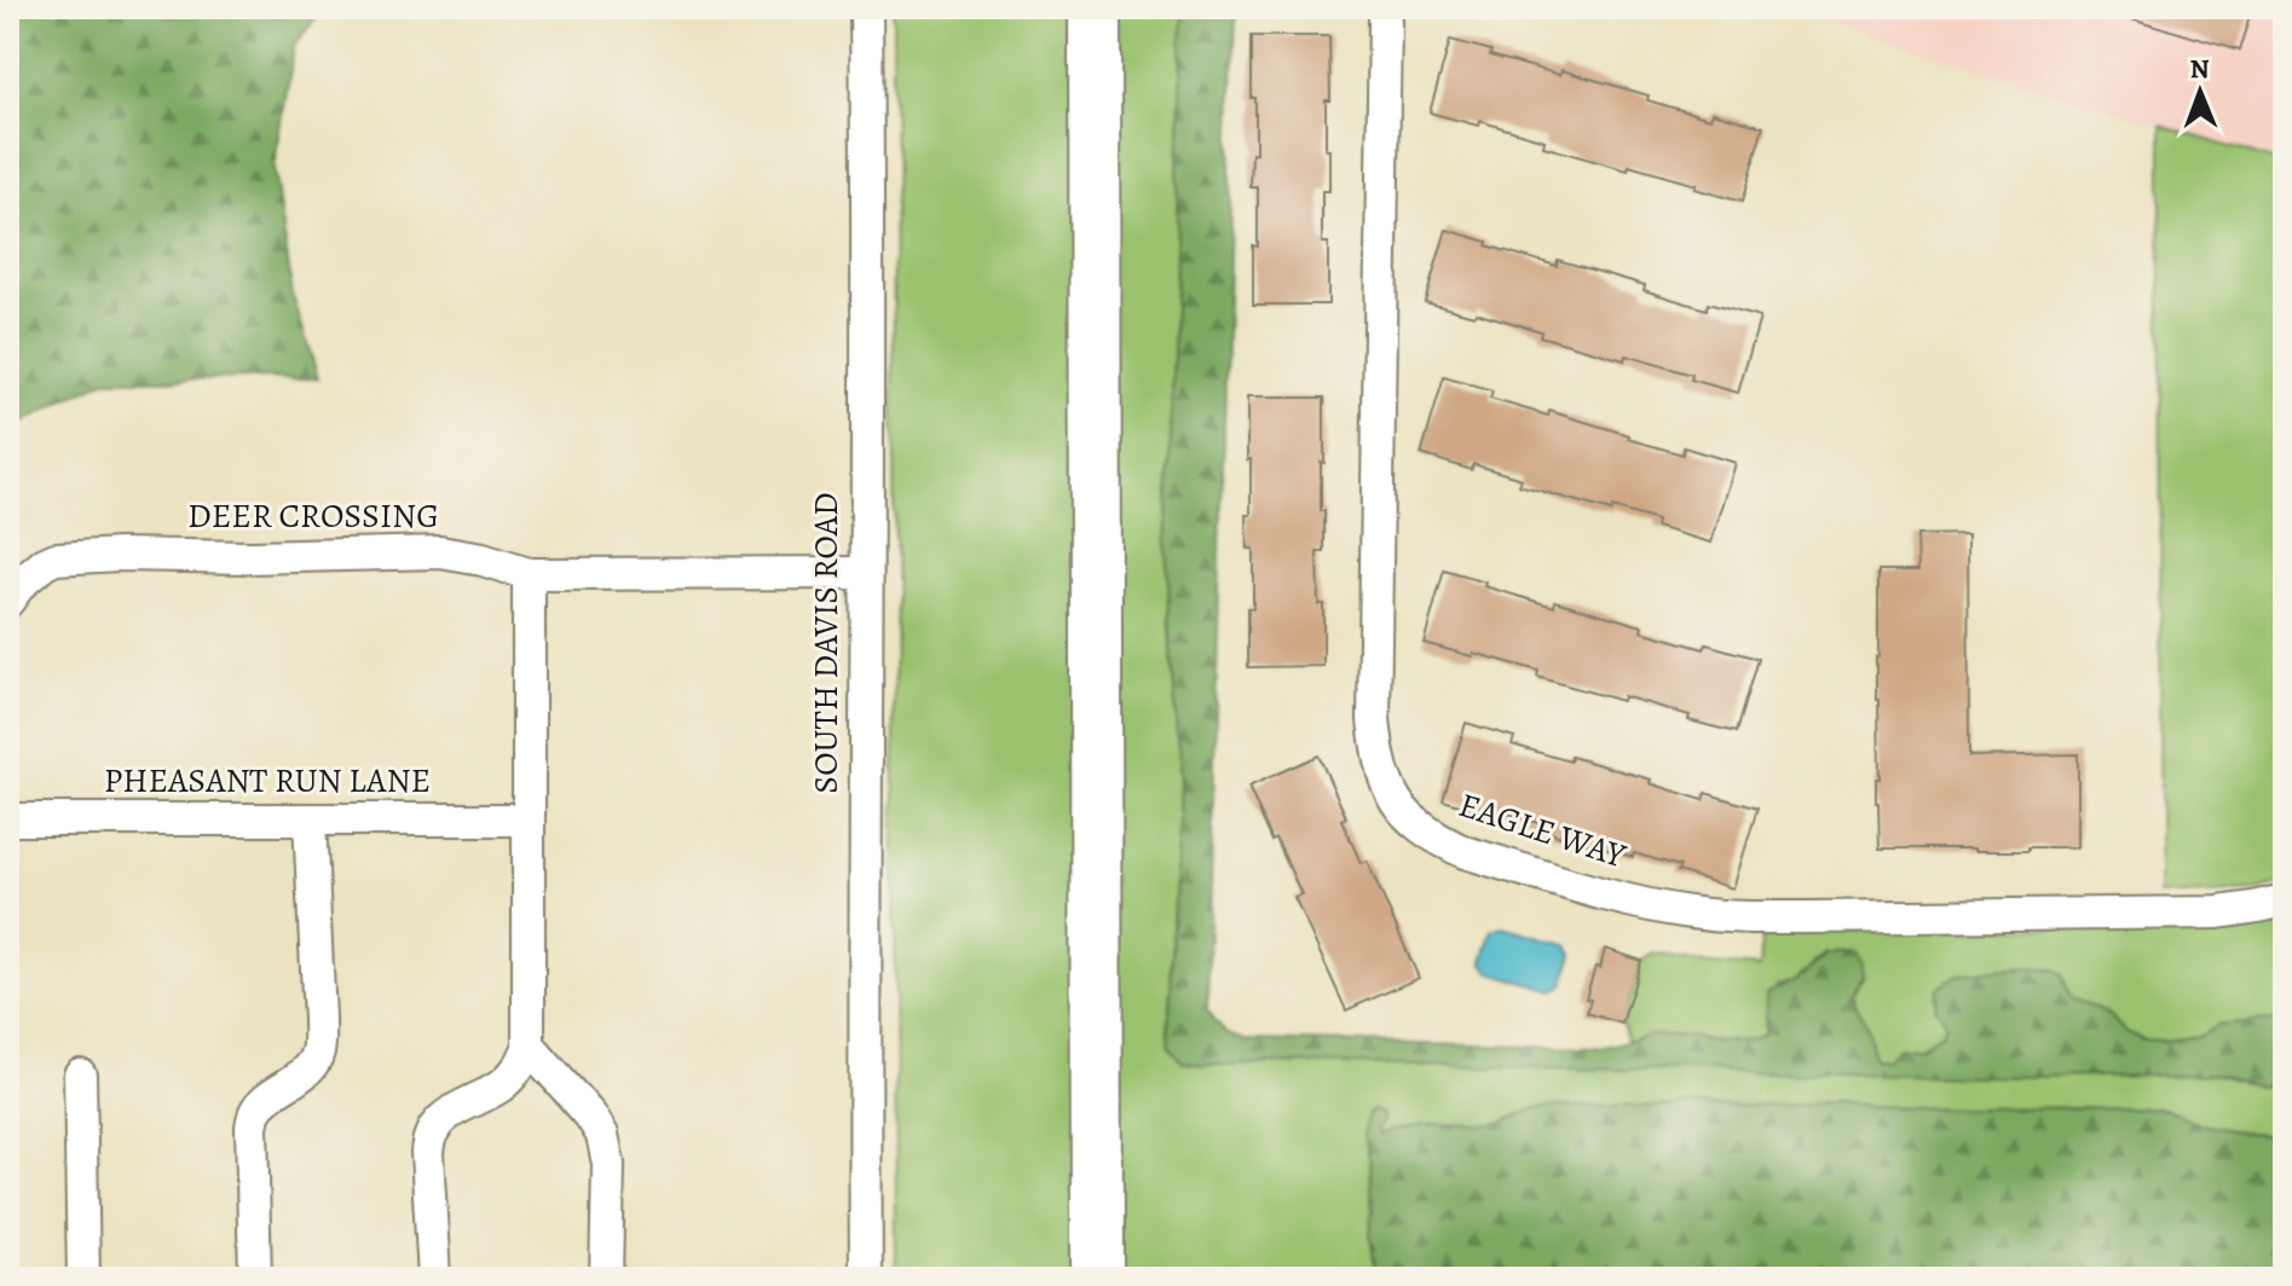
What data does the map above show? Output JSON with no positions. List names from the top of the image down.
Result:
{
  "streets": {
    "street": [
      "DEER CROSSING",
      "SOUTH DAVIS ROAD",
      "PHEASANT RUN LANE",
      "EAGLE WAY"
    ]
  },
  "crossings": [
    ["DEER CROSSING", "SOUTH DAVIS ROAD"]
  ],
  "north": "top"
}
